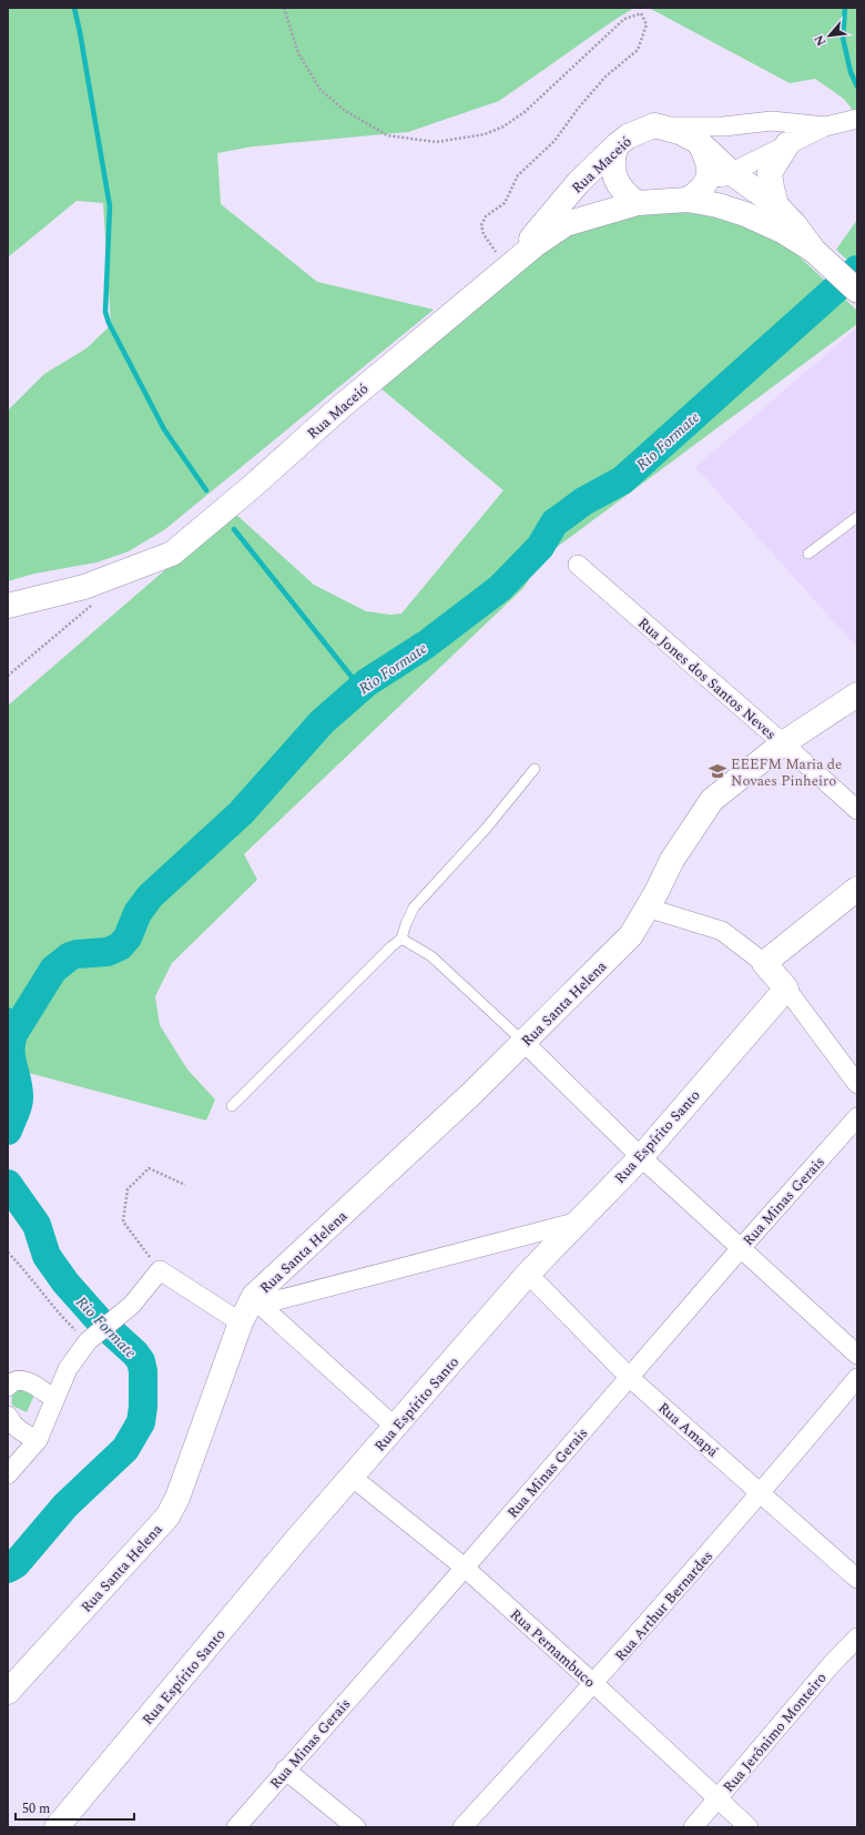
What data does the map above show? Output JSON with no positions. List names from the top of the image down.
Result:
{
  "streets": {
    "street": [
      "Rua Maceió",
      "Rua Jones dos Santos Neves",
      "Rua Santa Helena",
      "Rua Espírito Santo",
      "Rua Minas Gerais",
      "Rua Amapá",
      "Rua Arthur Bernardes",
      "Rua Pernambuco",
      "Rua Jerônimo Monteiro"
    ]
  },
  "crossings": [
    ["Rua Jones dos Santos Neves", "Rua Santa Helena"],
    ["Rua Espírito Santo", "Rua Amapá"],
    ["Rua Espírito Santo", "Rua Pernambuco"],
    ["Rua Minas Gerais", "Rua Amapá"],
    ["Rua Minas Gerais", "Rua Pernambuco"],
    ["Rua Amapá", "Rua Arthur Bernardes"],
    ["Rua Arthur Bernardes", "Rua Pernambuco"],
    ["Rua Pernambuco", "Rua Jerônimo Monteiro"]
  ],
  "water": ["Rio Formate"],
  "places": {
    "school or university": ["EEEFM Maria de Novaes Pinheiro"]
  },
  "scale_bar": "50 m",
  "north": "bottom left"
}
